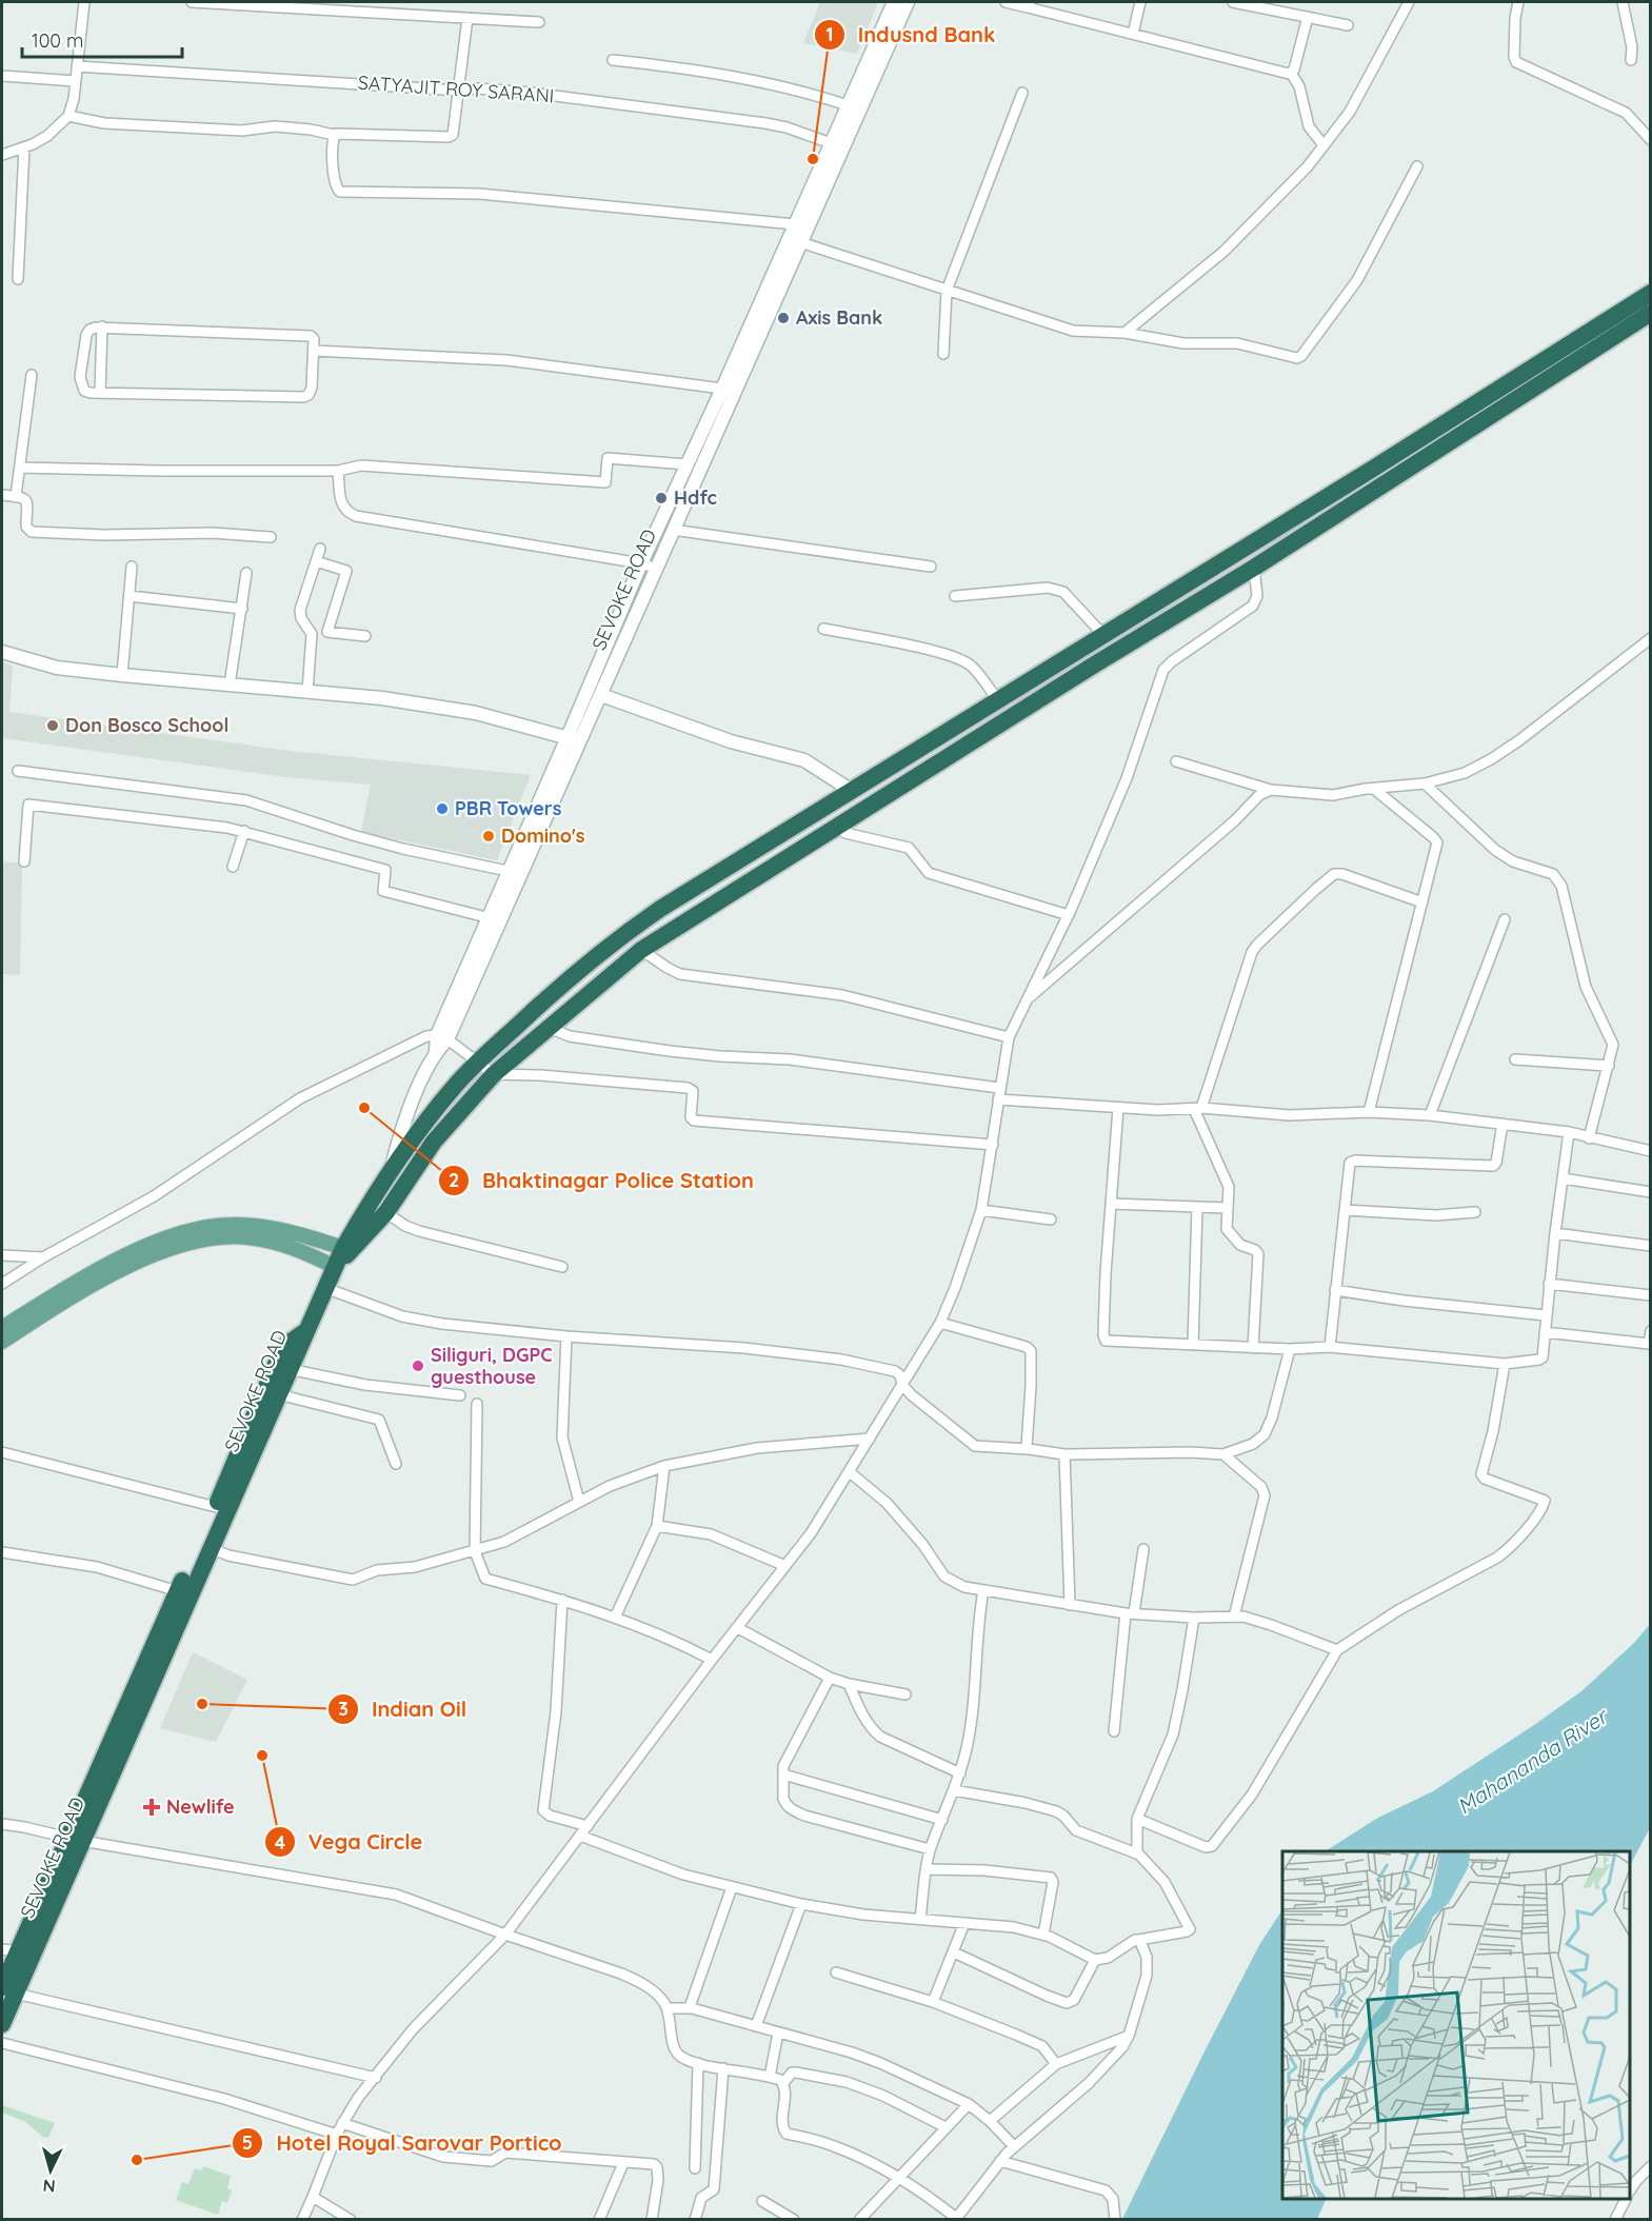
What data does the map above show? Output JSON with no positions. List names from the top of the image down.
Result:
{
  "streets": {
    "highway": ["SEVOKE ROAD"],
    "street": ["SATYAJIT ROY SARANI"]
  },
  "crossings": [
    ["SATYAJIT ROY SARANI", "SEVOKE ROAD"]
  ],
  "water": ["Mahananda River"],
  "places": {
    "other": [
      "Indusnd Bank",
      "Axis Bank",
      "Hdfc",
      "Don Bosco School",
      "PBR Towers",
      "Domino's",
      "Bhaktinagar Police Station",
      "Siliguri, DGPC guesthouse",
      "Indian Oil",
      "Vega Circle",
      "Hotel Royal Sarovar Portico"
    ],
    "health": ["Newlife"]
  },
  "scale_bar": "100 m",
  "north": "bottom"
}
